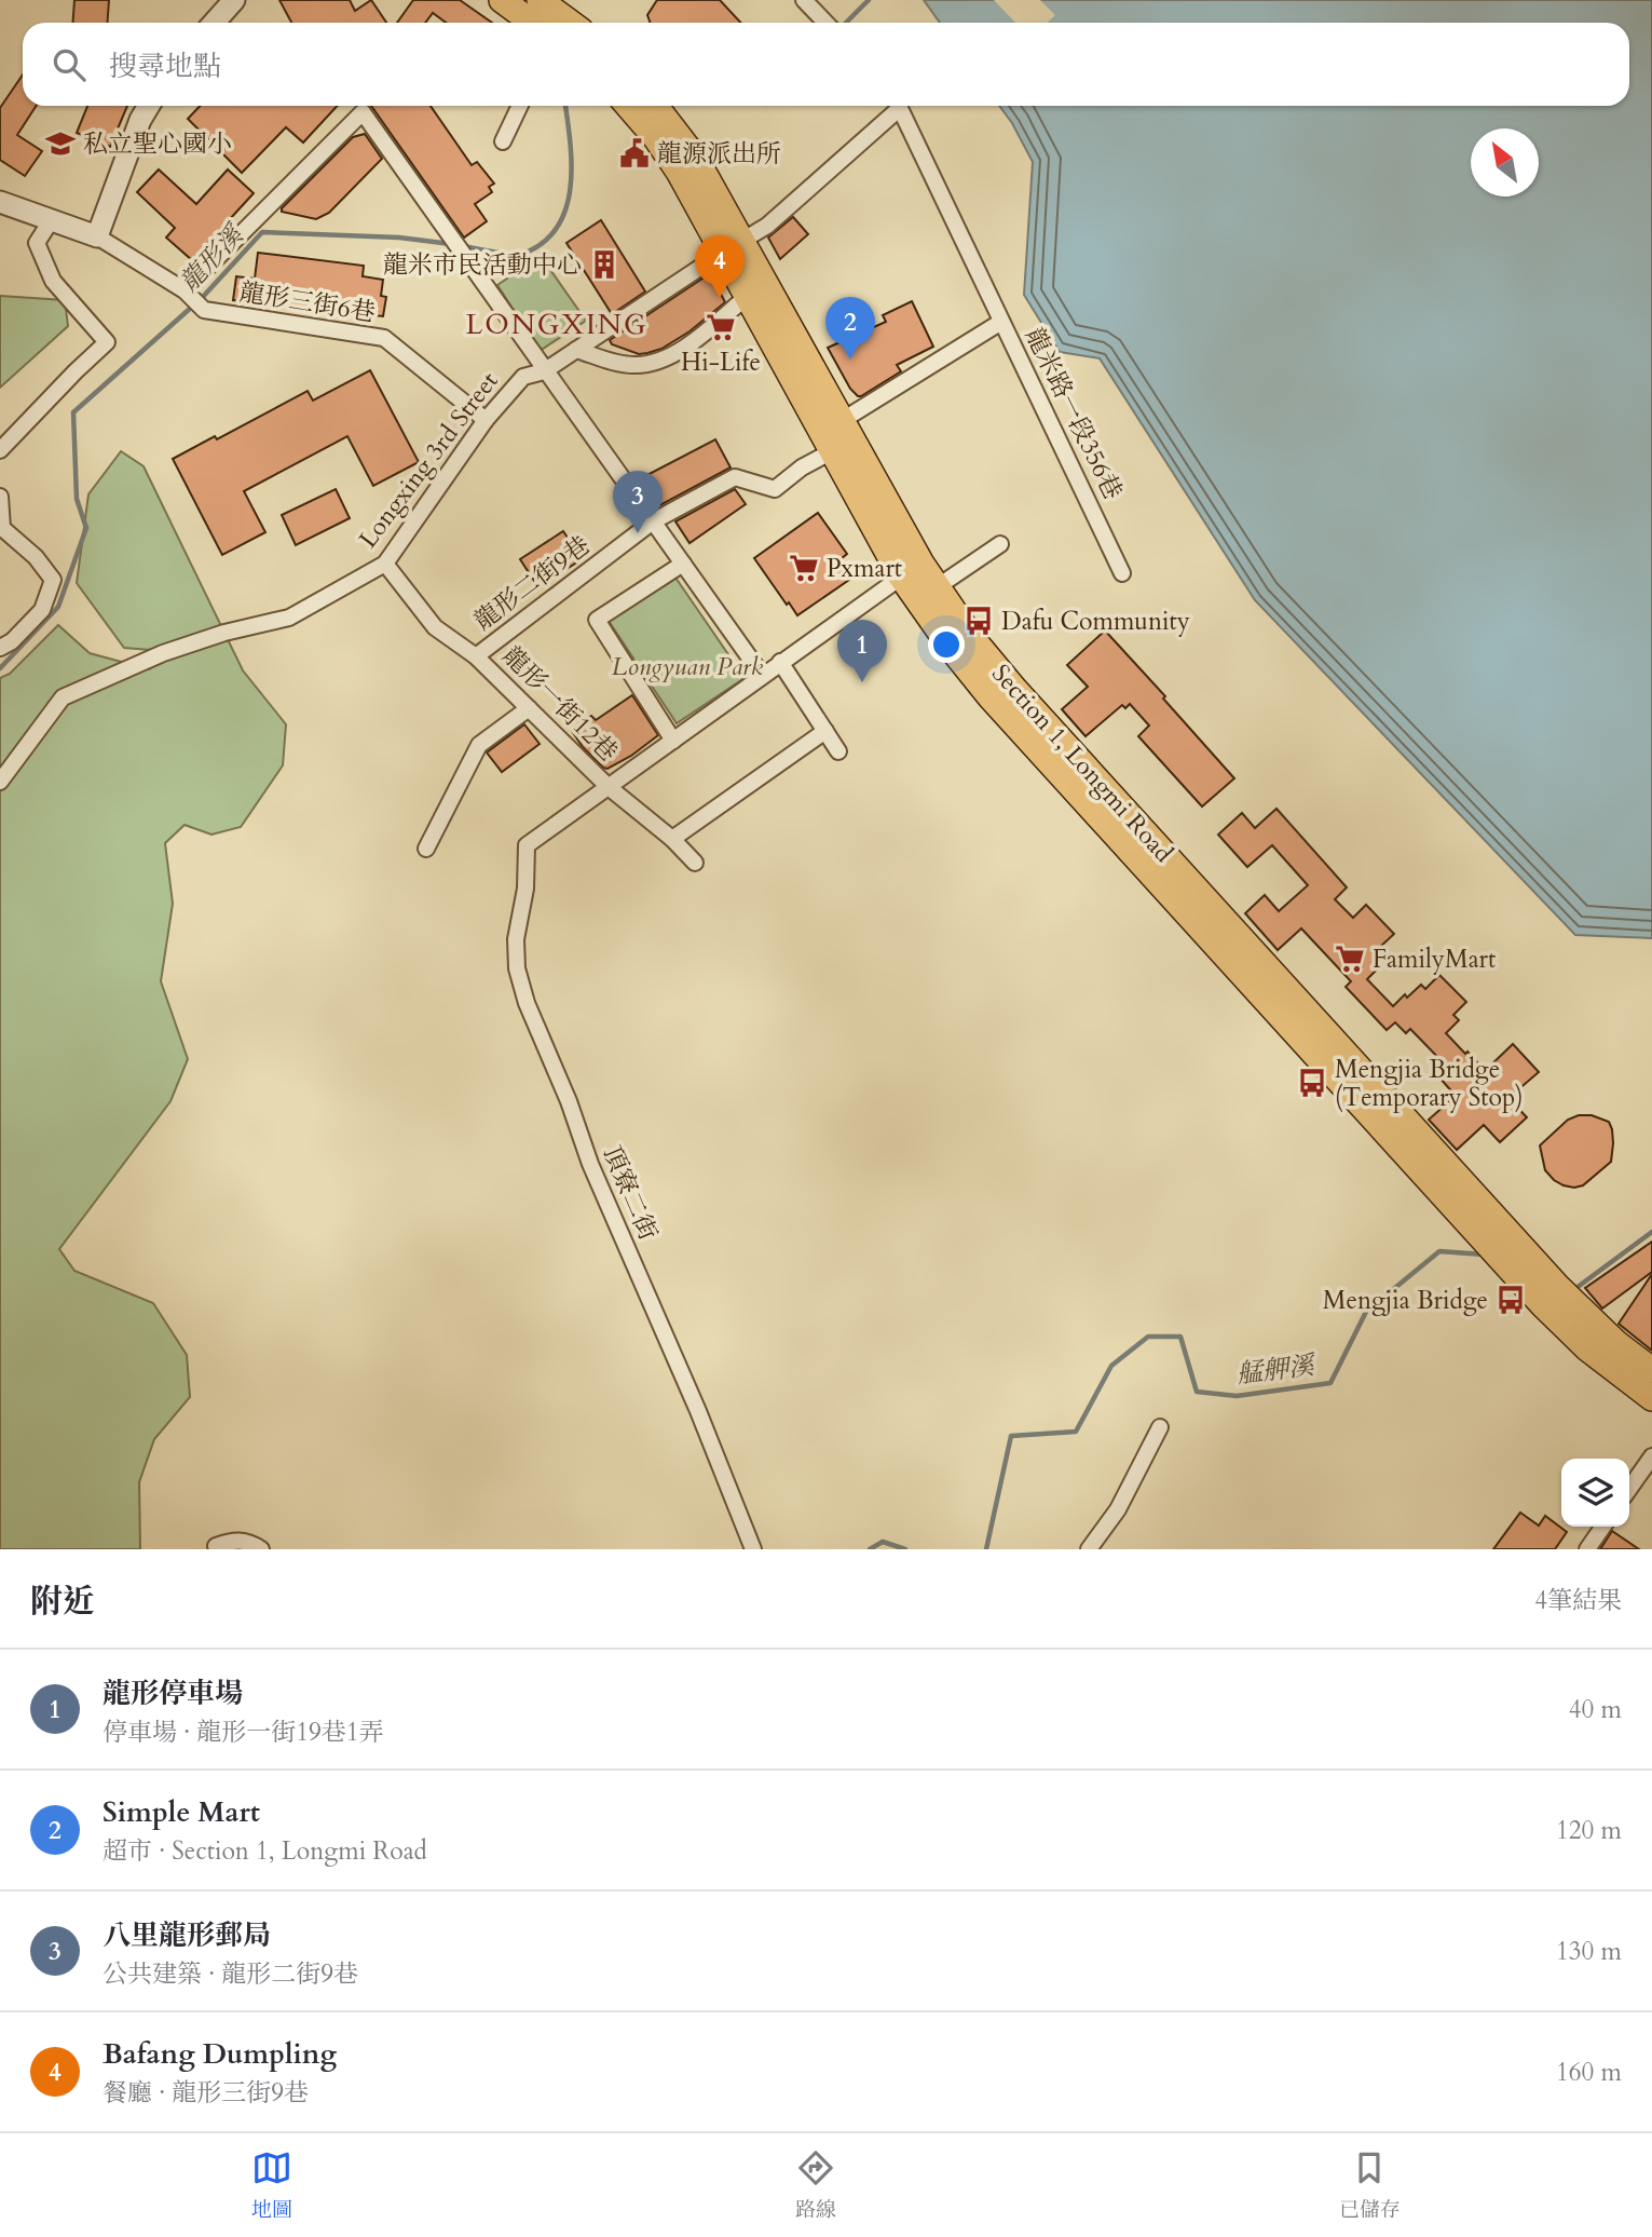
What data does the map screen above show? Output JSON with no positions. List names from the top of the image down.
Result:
{
  "streets": {
    "main road": ["Section 1, Longmi Road"],
    "street": [
      "龍形三街6巷",
      "龍米路一段356巷",
      "Longxing 3rd Street",
      "龍形二街9巷",
      "龍形一街12巷",
      "頂寮二街"
    ]
  },
  "crossings": [
    ["龍形三街6巷", "Longxing 3rd Street"],
    ["龍米路一段356巷", "Section 1, Longmi Road"],
    ["Longxing 3rd Street", "龍形一街12巷"],
    ["Longxing 3rd Street", "Section 1, Longmi Road"],
    ["龍形二街9巷", "龍形一街12巷"],
    ["龍形二街9巷", "Section 1, Longmi Road"],
    ["龍形一街12巷", "頂寮二街"]
  ],
  "districts": ["LONGXING"],
  "water": ["龍形溪", "艋舺溪"],
  "parks": ["Longyuan Park"],
  "places": {
    "school or university": ["私立聖心國小"],
    "public building": ["龍源派出所"],
    "building": ["龍米市民活動中心"],
    "supermarket": ["Hi-Life", "Pxmart", "FamilyMart"],
    "bus stop": ["Dafu Community", "Mengjia Bridge (Temporary Stop)", "Mengjia Bridge"]
  },
  "north": "top left",
  "page": {
    "search": "搜尋地點",
    "pins": [
      "4",
      "2",
      "3",
      "1"
    ],
    "heading": ["附近", "4筆結果"],
    "list": [
      {
        "mark": "1",
        "name": "龍形停車場",
        "note": "停車場 · 龍形一街19巷1弄",
        "value": "40 m"
      },
      {
        "mark": "2",
        "name": "Simple Mart",
        "note": "超市 · Section 1, Longmi Road",
        "value": "120 m"
      },
      {
        "mark": "3",
        "name": "八里龍形郵局",
        "note": "公共建築 · 龍形二街9巷",
        "value": "130 m"
      },
      {
        "mark": "4",
        "name": "Bafang Dumpling",
        "note": "餐廳 · 龍形三街9巷",
        "value": "160 m"
      }
    ],
    "nav": ["地圖", "路線", "已儲存"]
  }
}
